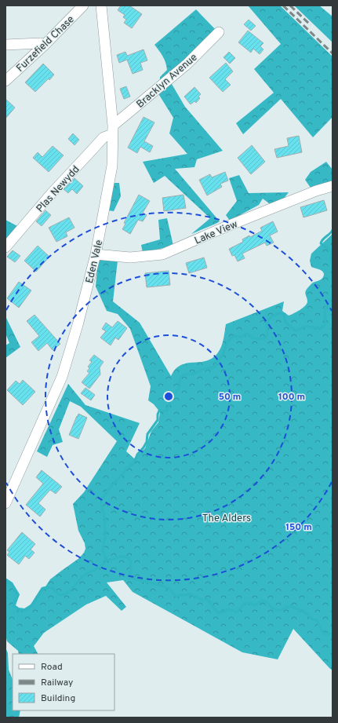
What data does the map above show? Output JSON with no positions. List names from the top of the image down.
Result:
{
  "streets": {
    "street": [
      "Furzefield Chase",
      "Bracklyn Avenue",
      "Plas Newydd",
      "Lake View",
      "Eden Vale"
    ]
  },
  "crossings": [
    ["Bracklyn Avenue", "Plas Newydd"],
    ["Bracklyn Avenue", "Eden Vale"],
    ["Plas Newydd", "Eden Vale"],
    ["Lake View", "Eden Vale"]
  ],
  "parks": ["The Alders"],
  "legend": ["Road", "Railway", "Building"],
  "rings": ["50 m", "100 m", "150 m"]
}
